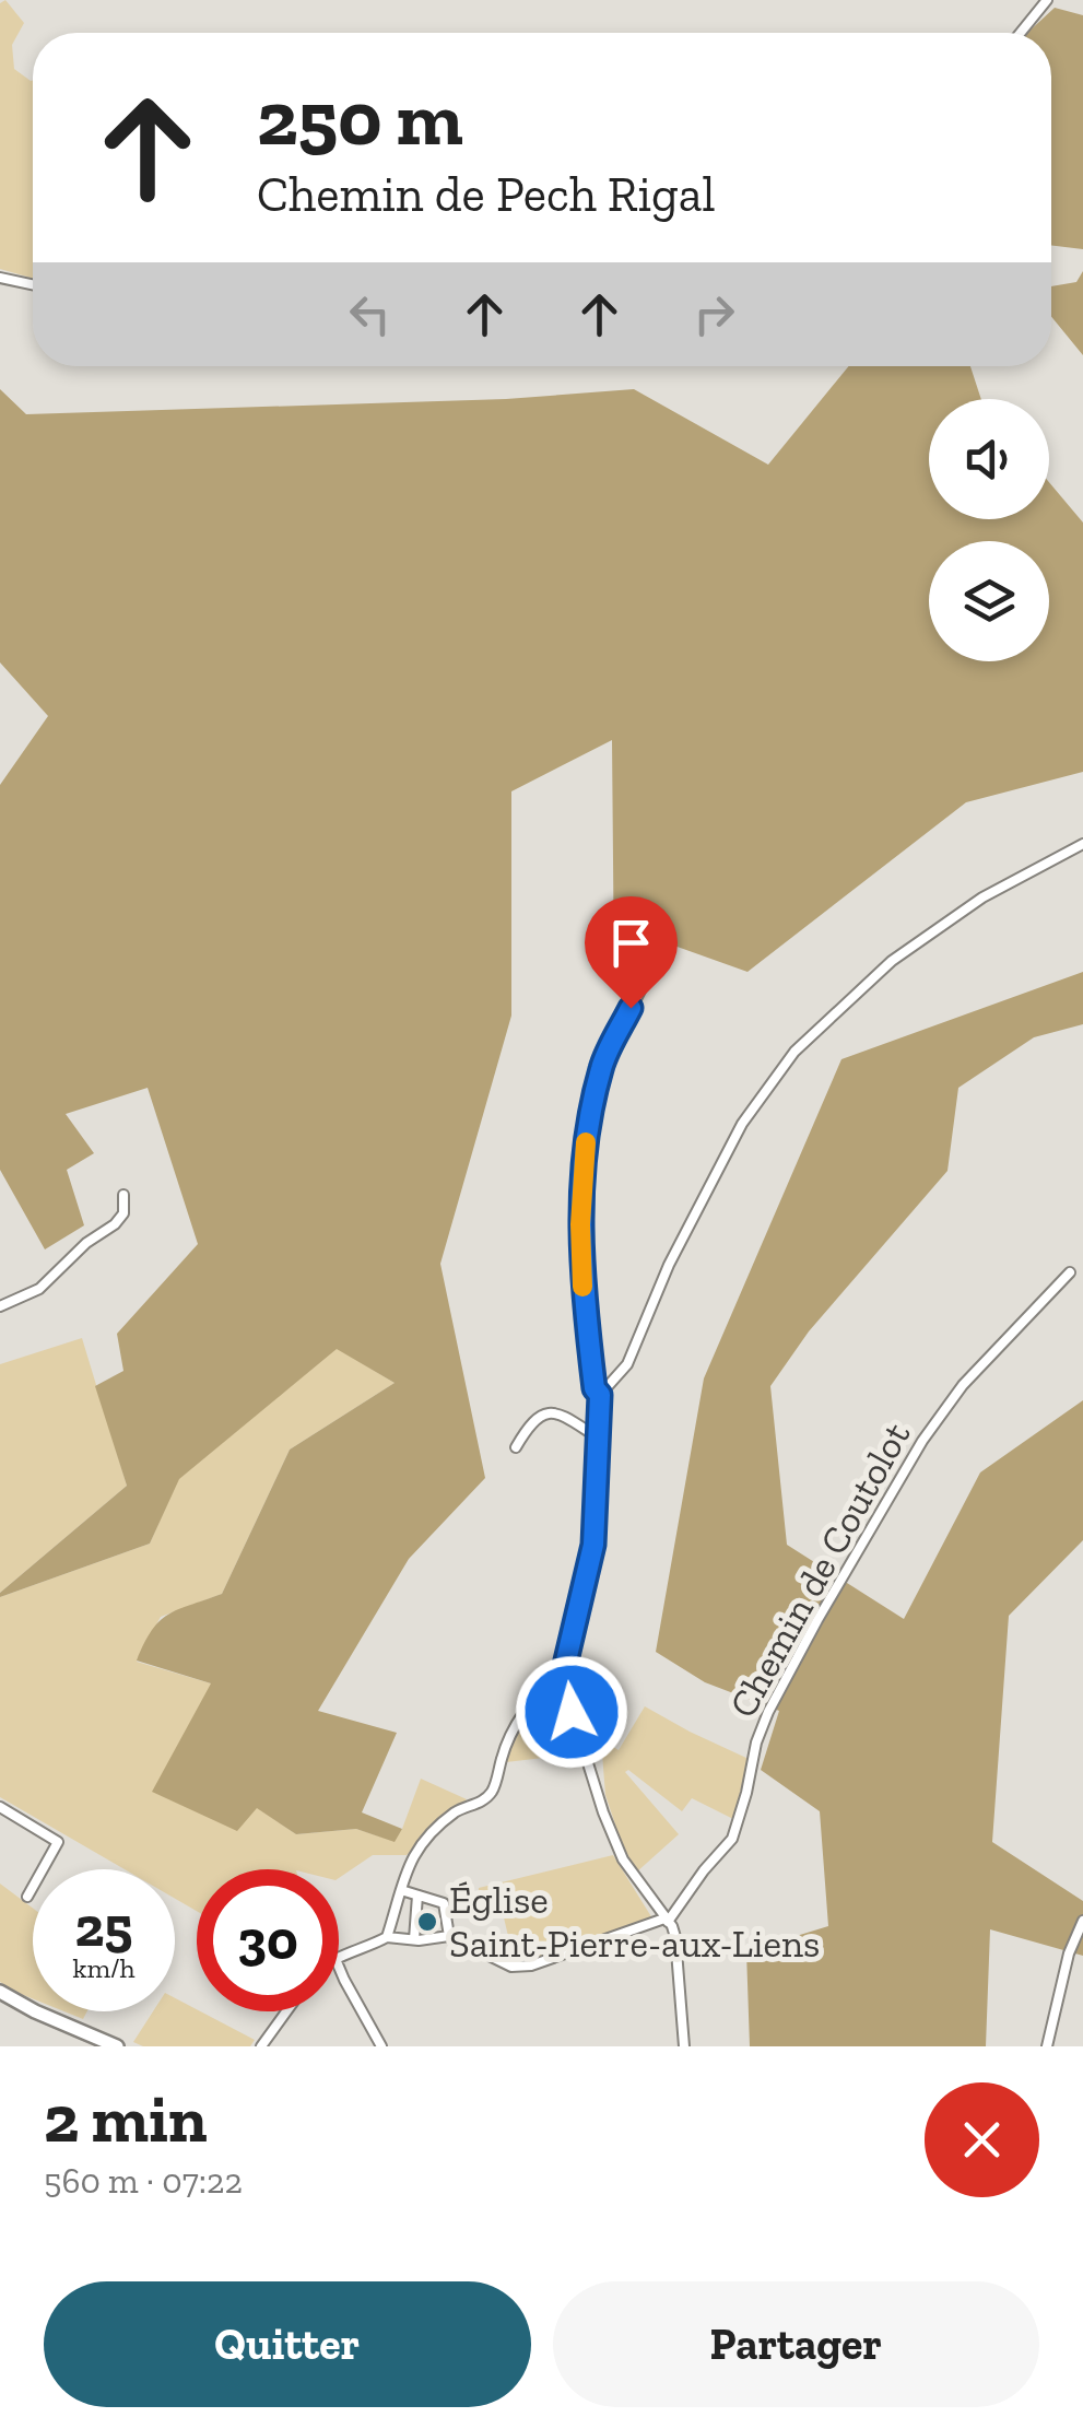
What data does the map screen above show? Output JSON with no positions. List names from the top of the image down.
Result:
{
  "streets": {
    "street": ["Chemin de Coutolot"]
  },
  "places": ["Église Saint-Pierre-aux-Liens"],
  "page": {
    "turn": ["250 m", "Chemin de Pech Rigal"],
    "speed": "25 km/h",
    "limit": "30",
    "heading": ["2 min", "560 m · 07:22"],
    "buttons": ["Quitter", "Partager"]
  }
}
